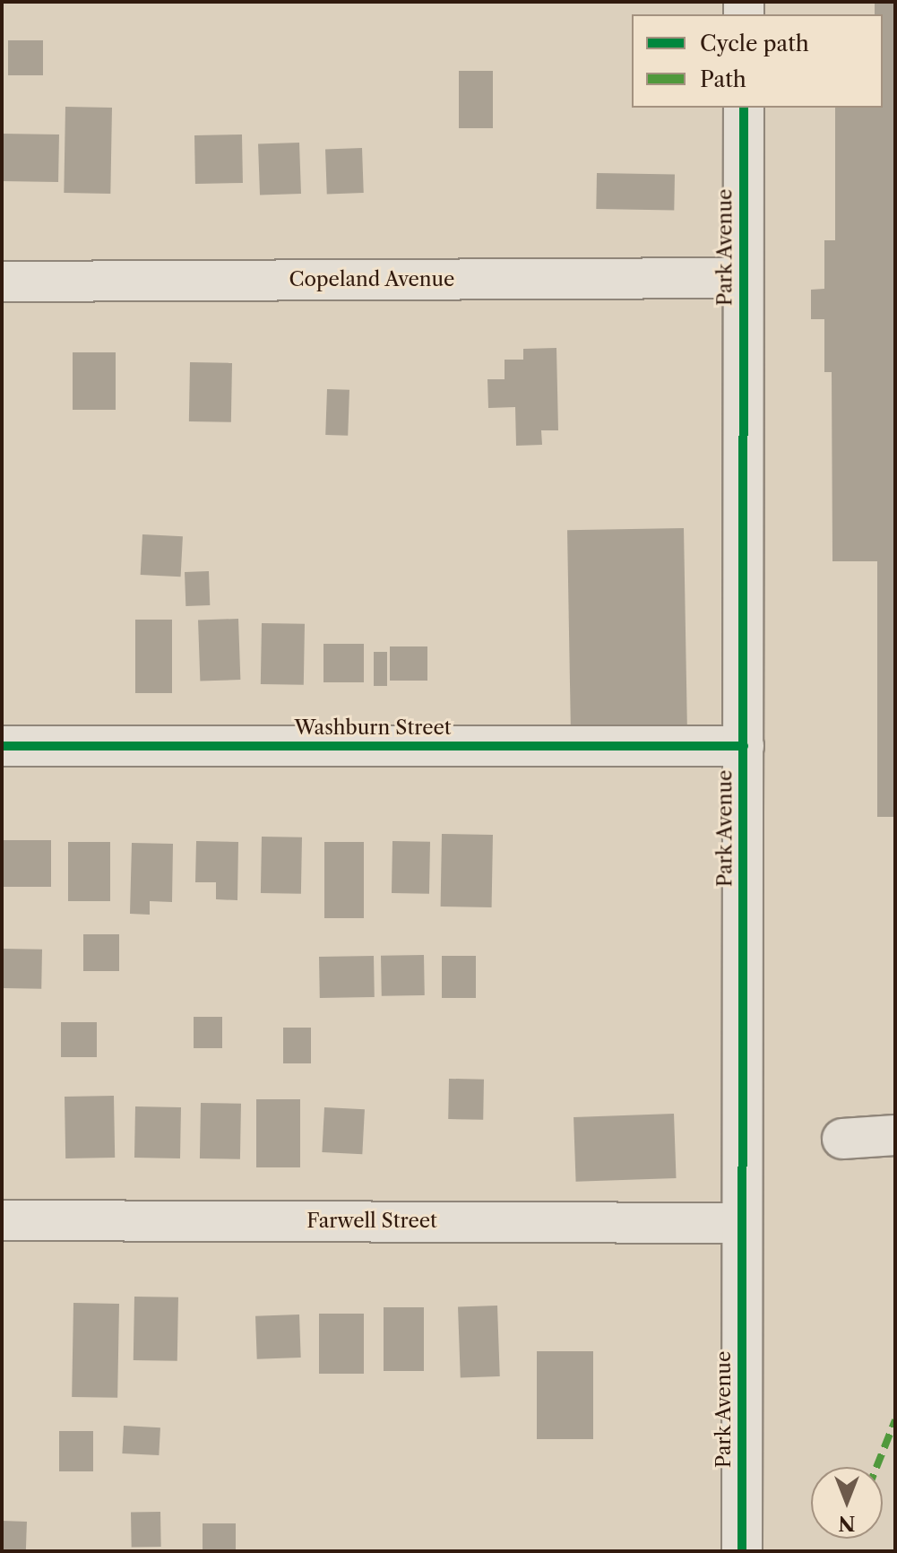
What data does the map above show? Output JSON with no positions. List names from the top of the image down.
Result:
{
  "streets": {
    "street": [
      "Park Avenue",
      "Copeland Avenue",
      "Washburn Street",
      "Farwell Street"
    ]
  },
  "crossings": [
    ["Park Avenue", "Copeland Avenue"],
    ["Park Avenue", "Washburn Street"],
    ["Park Avenue", "Farwell Street"]
  ],
  "legend": ["Cycle path", "Path"],
  "north": "bottom"
}
